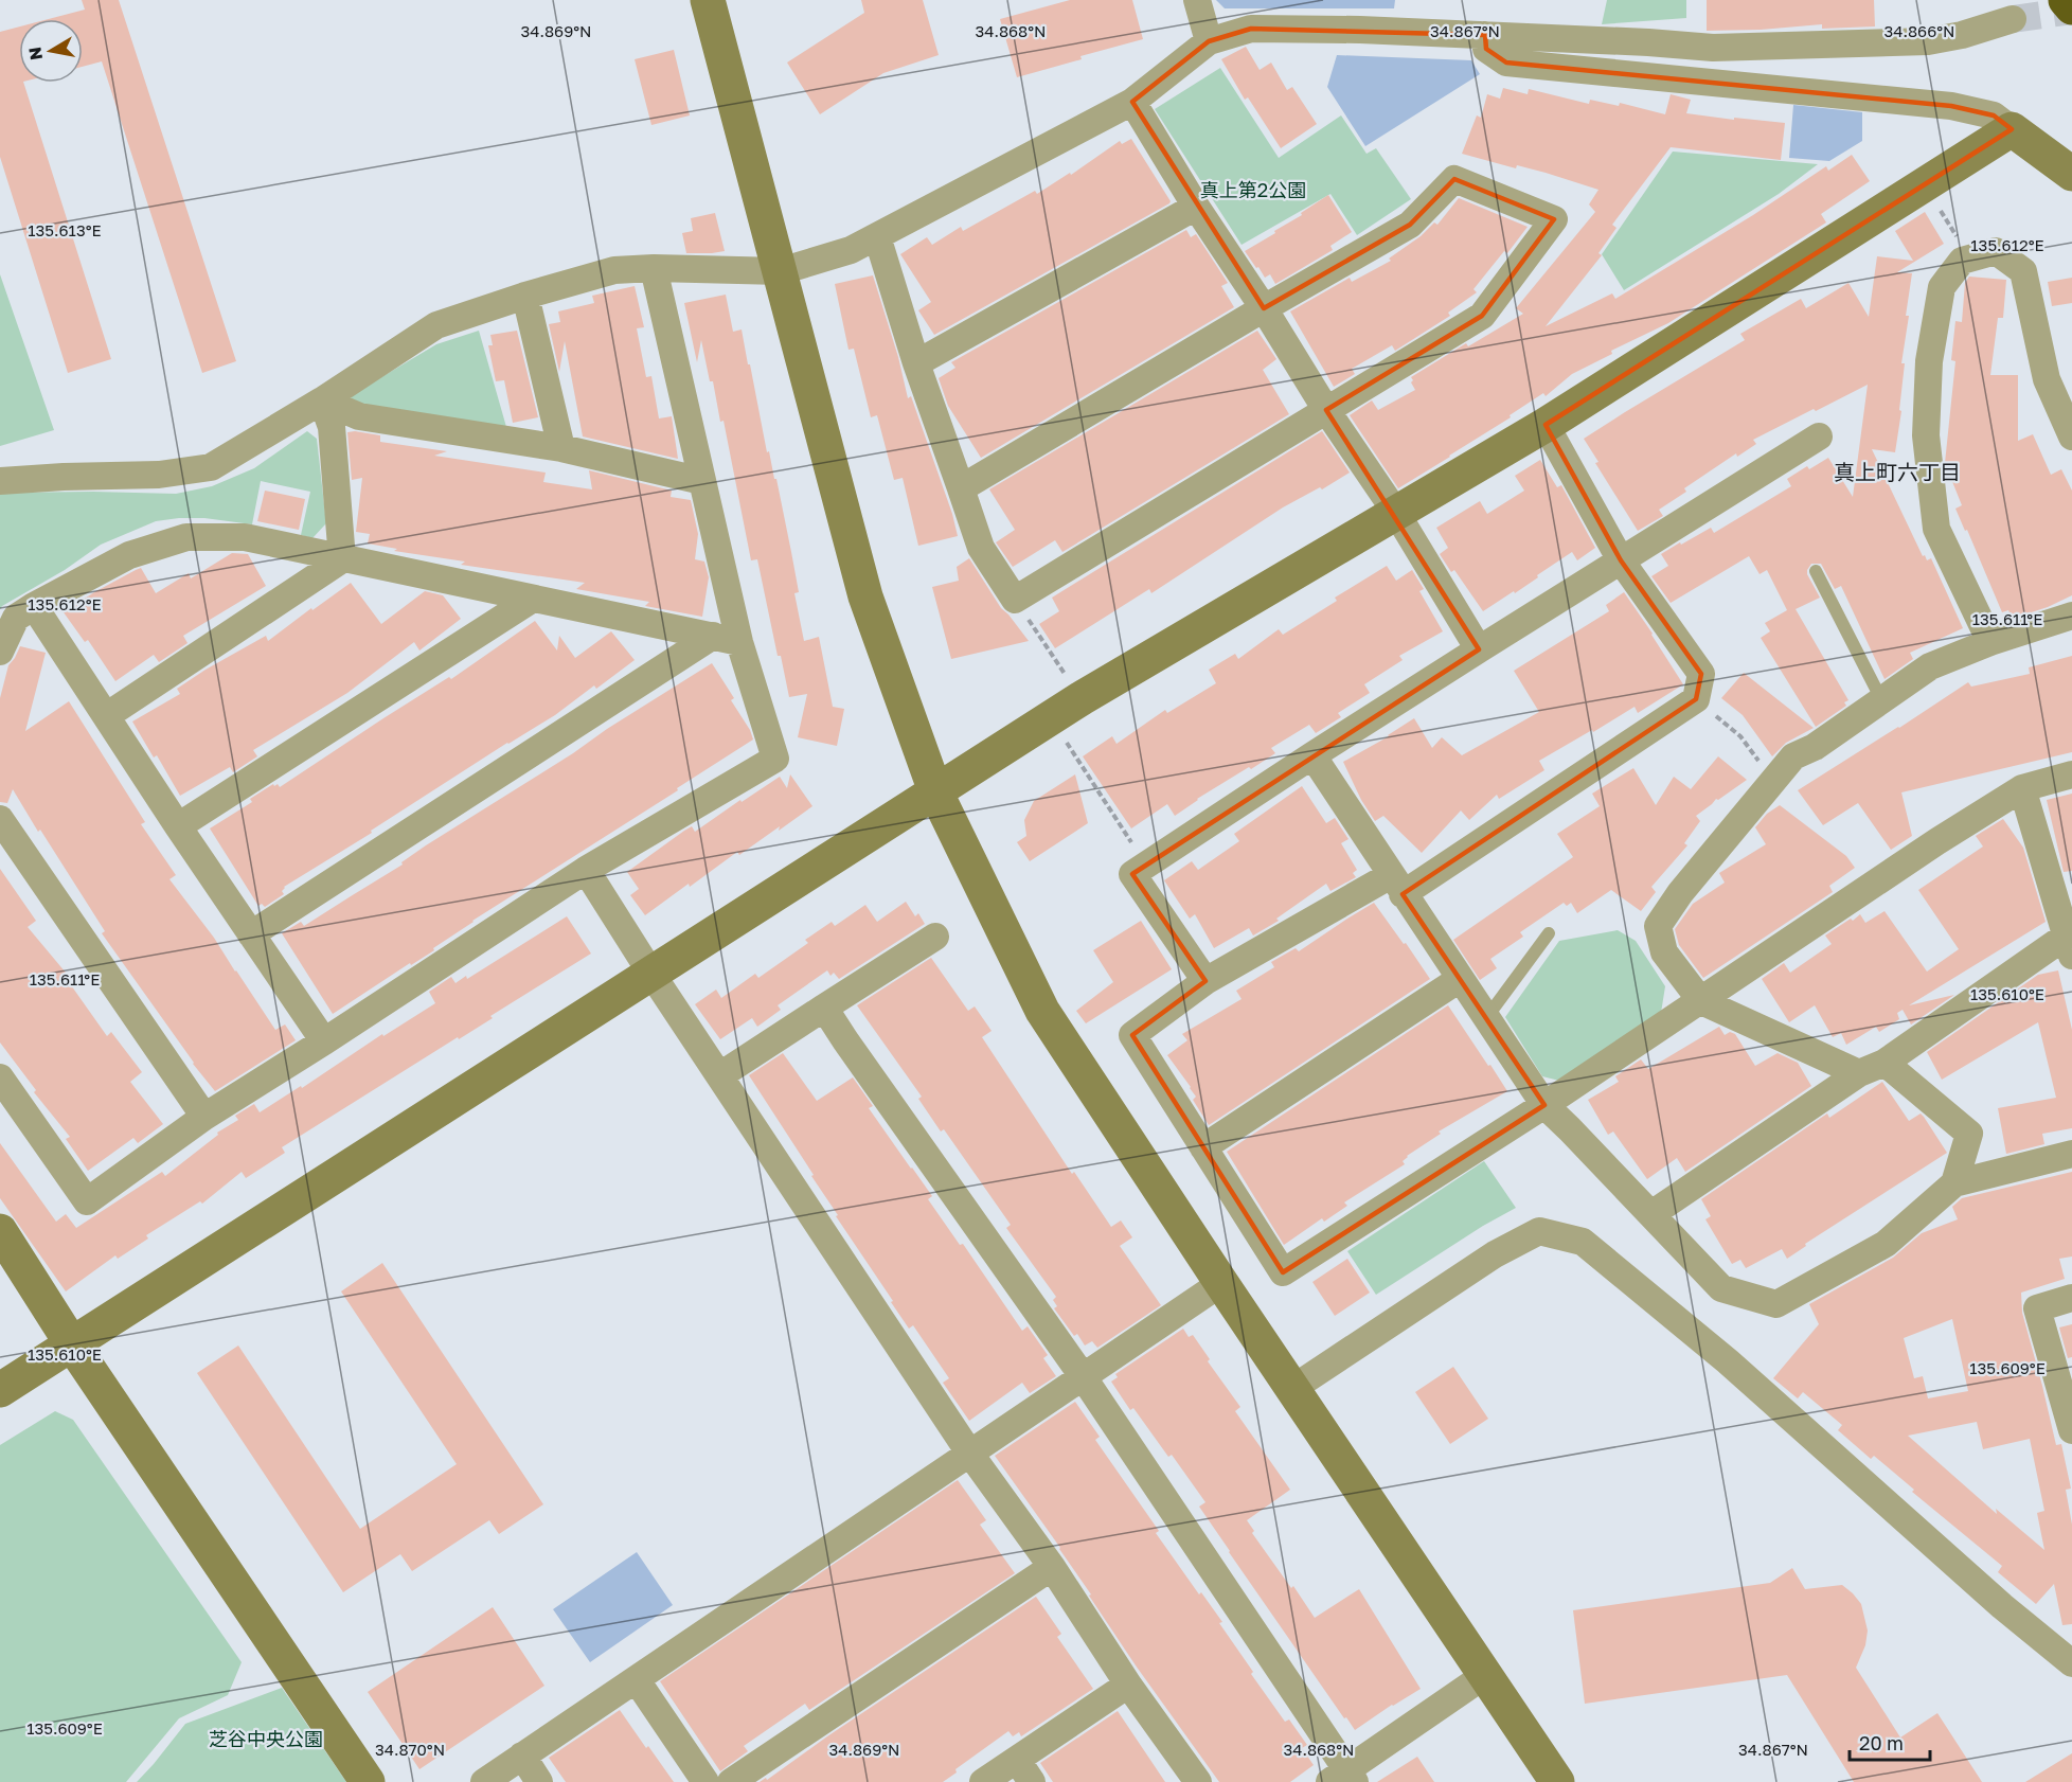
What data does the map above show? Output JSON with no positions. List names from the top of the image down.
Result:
{
  "districts": ["真上町六丁目"],
  "parks": ["真上第2公園", "芝谷中央公園"],
  "scale_bar": "20 m",
  "north": "left",
  "coordinates": [
    "34.866°N",
    "34.869°N",
    "34.868°N",
    "34.867°N",
    "135.613°E",
    "135.612°E",
    "135.611°E",
    "135.610°E",
    "135.609°E",
    "34.870°N"
  ]
}
